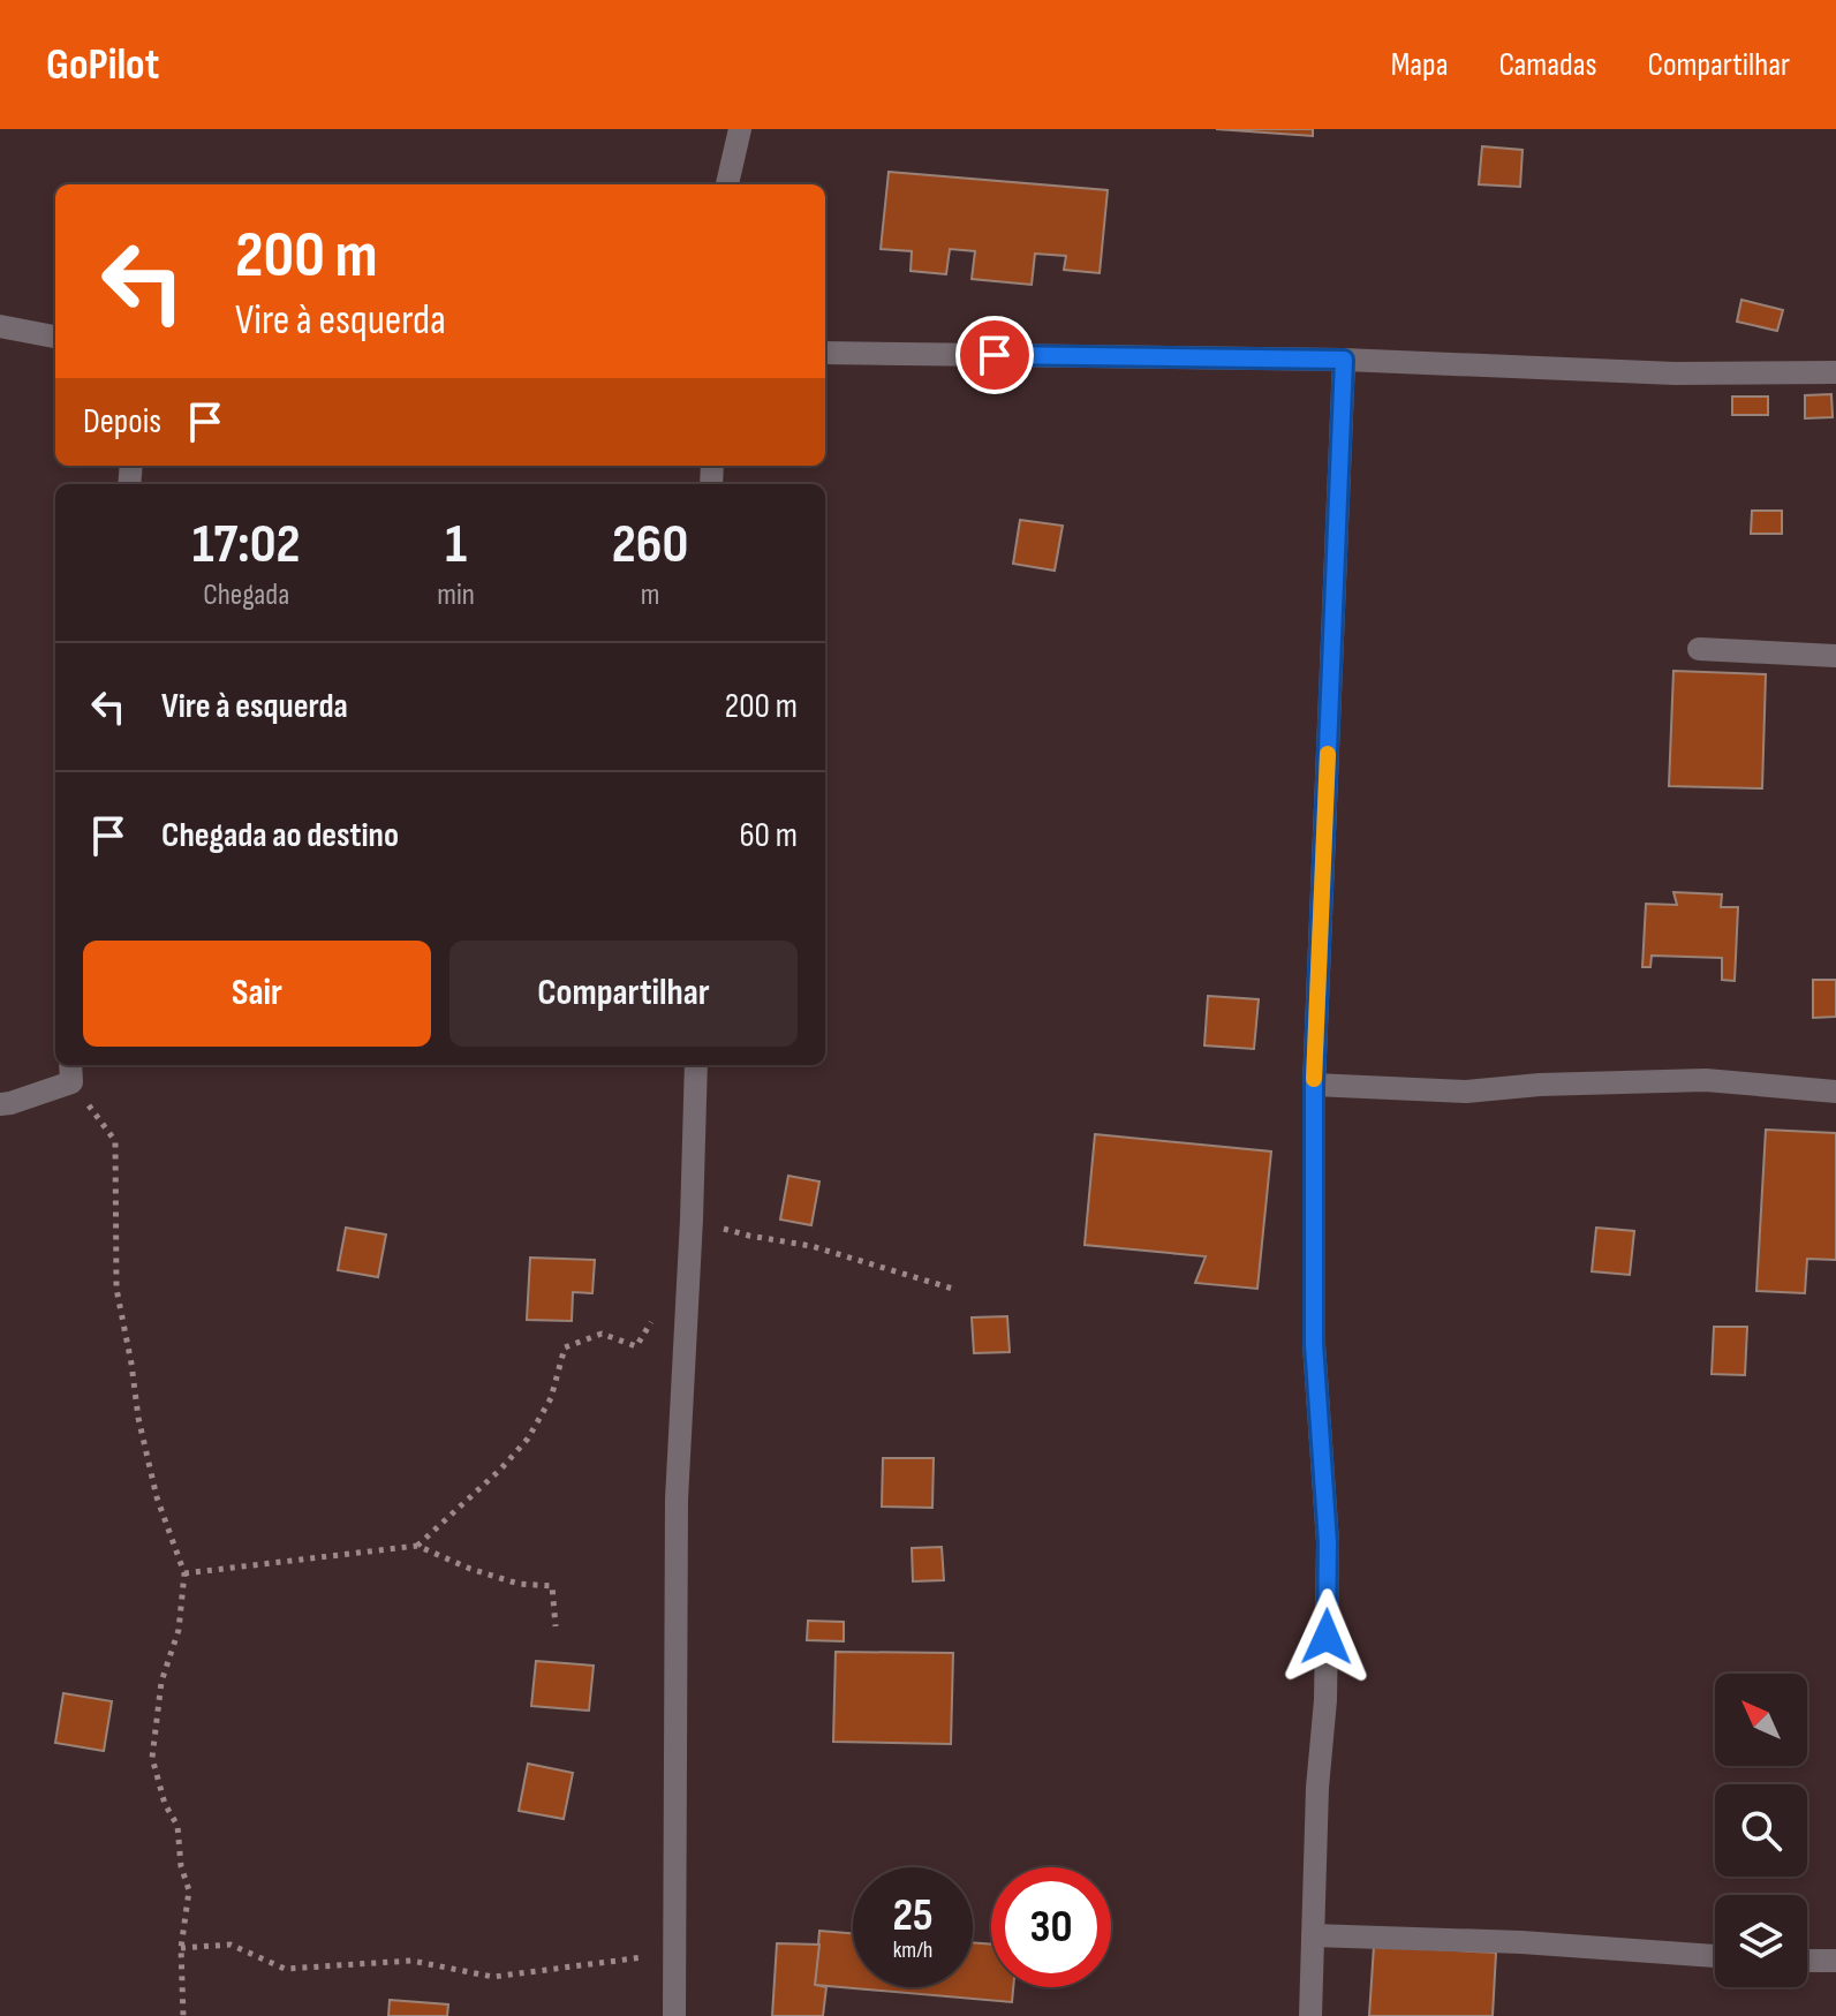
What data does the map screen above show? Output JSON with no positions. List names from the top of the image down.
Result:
{
  "north": "top left",
  "page": {
    "header": "GoPilot",
    "nav": ["Mapa", "Camadas", "Compartilhar"],
    "turn": ["200 m", "Vire à esquerda"],
    "then": "Depois",
    "eta": [
      "17:02",
      "Chegada",
      "1",
      "min",
      "260",
      "m"
    ],
    "list": [
      {
        "name": "Vire à esquerda",
        "value": "200 m"
      },
      {
        "name": "Chegada ao destino",
        "value": "60 m"
      }
    ],
    "buttons": ["Sair", "Compartilhar"],
    "speed": "25 km/h",
    "limit": "30"
  }
}
